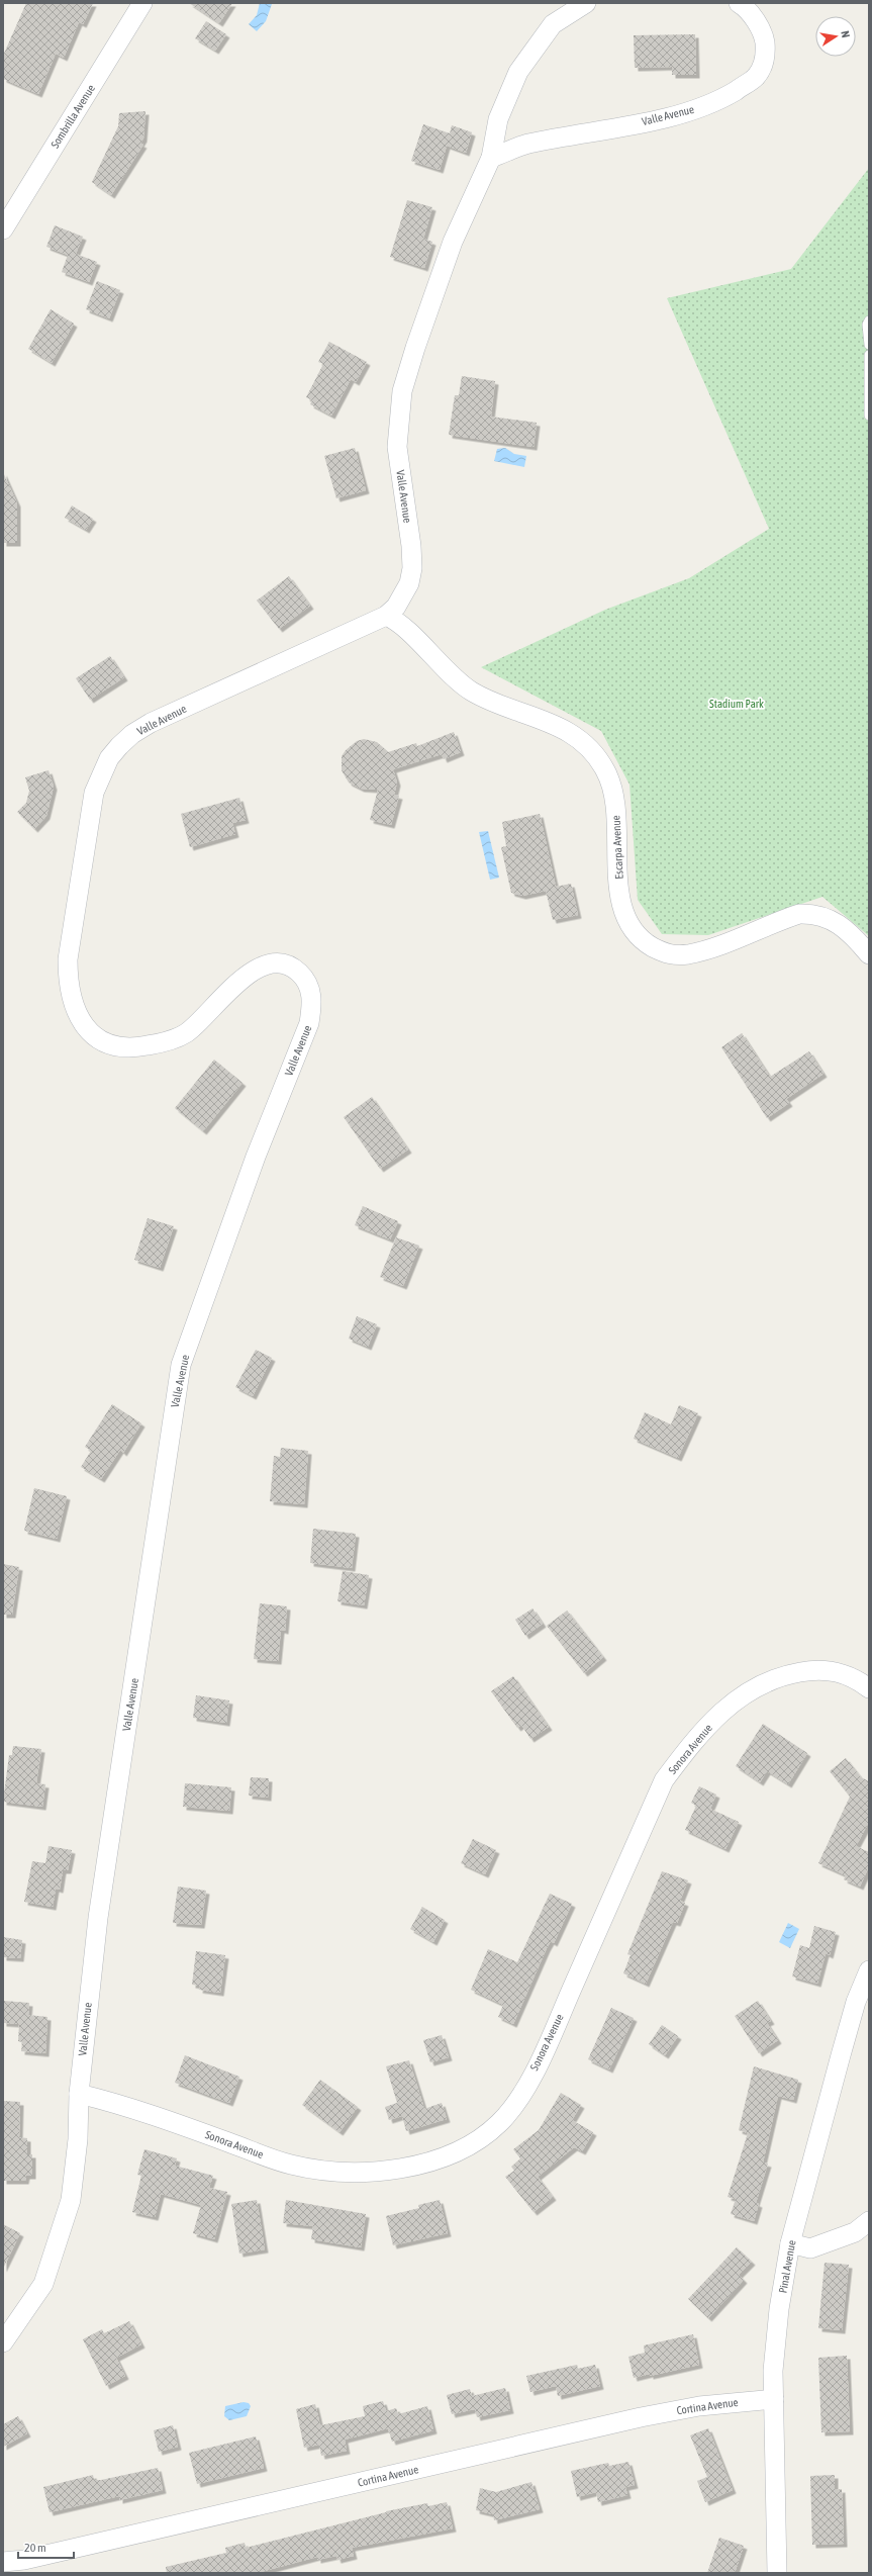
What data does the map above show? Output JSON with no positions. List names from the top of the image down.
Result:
{
  "streets": {
    "street": [
      "Valle Avenue",
      "Sombrilla Avenue",
      "Escarpa Avenue",
      "Sonora Avenue",
      "Pinal Avenue",
      "Cortina Avenue"
    ]
  },
  "crossings": [
    ["Valle Avenue", "Escarpa Avenue"],
    ["Valle Avenue", "Sonora Avenue"],
    ["Pinal Avenue", "Cortina Avenue"]
  ],
  "parks": ["Stadium Park"],
  "scale_bar": "20 m",
  "north": "right"
}
